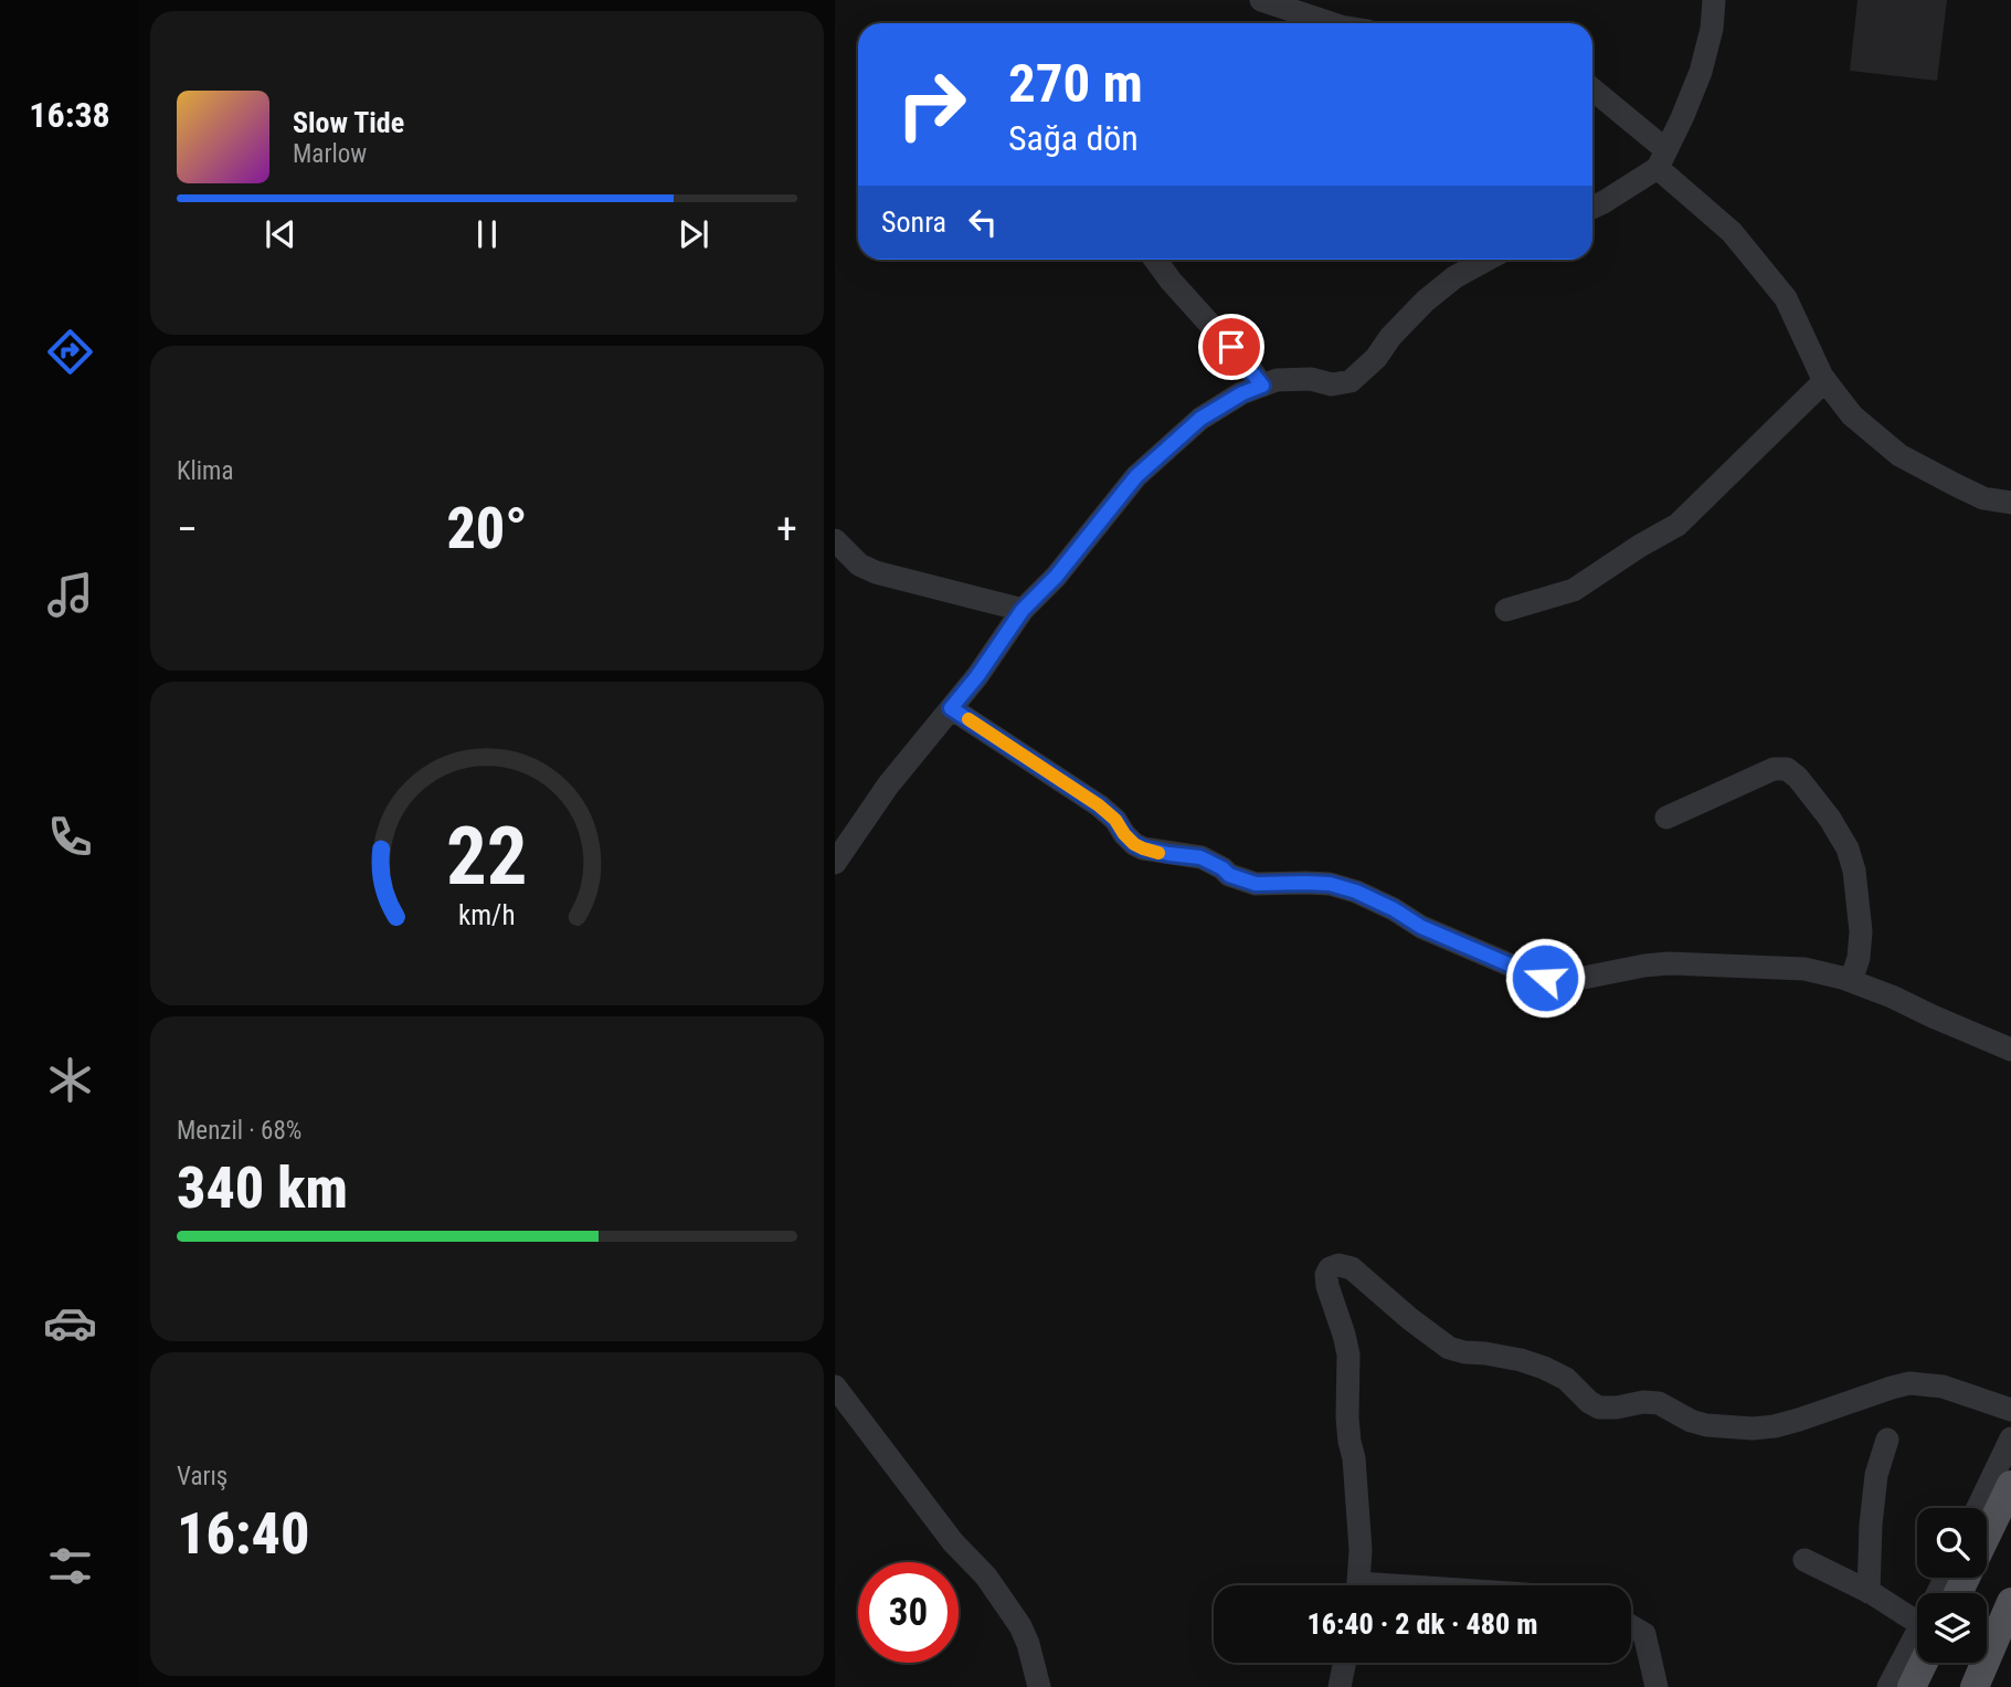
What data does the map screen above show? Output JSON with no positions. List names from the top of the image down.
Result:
{
  "page": {
    "tabs": "16:38",
    "turn": ["270 m", "Sağa dön"],
    "song": ["Slow Tide", "Marlow"],
    "then": "Sonra",
    "tile": [
      "Klima",
      ["Menzil · 68%", "340 km"],
      ["Varış", "16:40"]
    ],
    "heat": ["−", "20°", "+"],
    "limit": "30",
    "trip": "16:40 · 2 dk · 480 m",
    "gauge": ["22", "km/h"]
  }
}
